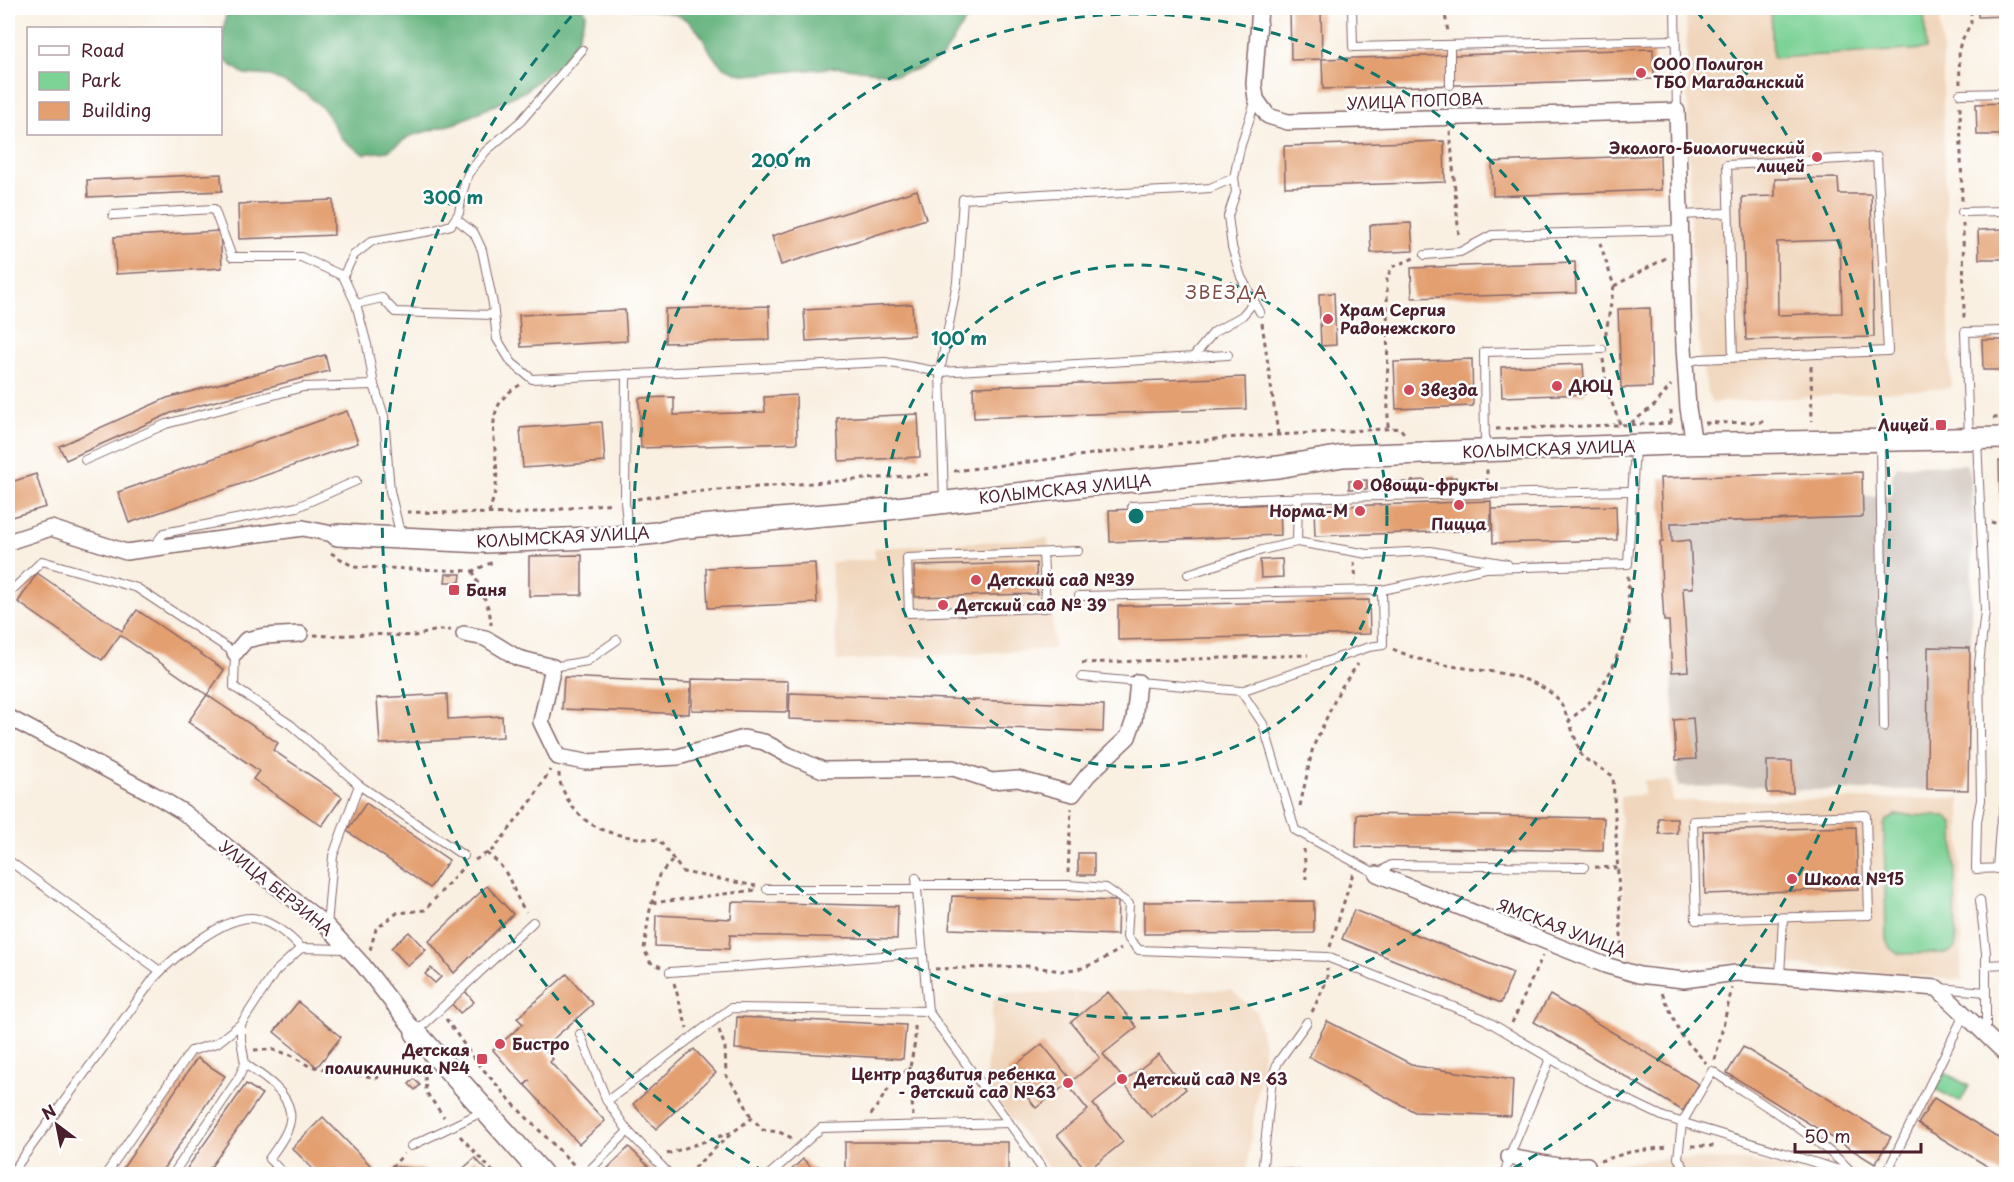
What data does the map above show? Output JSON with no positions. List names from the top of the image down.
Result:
{
  "streets": {
    "street": [
      "УЛИЦА ПОПОВА",
      "КОЛЫМСКАЯ УЛИЦА",
      "УЛИЦА БЕРЗИНА",
      "ЯМСКАЯ УЛИЦА"
    ]
  },
  "districts": ["ЗВЕЗДА"],
  "places": {
    "other": [
      "ООО Полигон ТБО Магаданский",
      "Эколого-Биологический лицей",
      "Храм Сергия Радонежского",
      "ДЮЦ",
      "Звезда",
      "Овощи-фрукты",
      "Пицца",
      "Норма-М",
      "Детский сад №39",
      "Детский сад № 39",
      "Школа №15",
      "Бистро",
      "Детский сад № 63",
      "Центр развития ребенка - детский сад №63"
    ],
    "transit": ["Лицей", "Баня", "Детская поликлиника №4"]
  },
  "legend": ["Road", "Park", "Building"],
  "scale_bar": "50 m",
  "north": "top left",
  "rings": ["200 m", "300 m", "100 m"]
}
